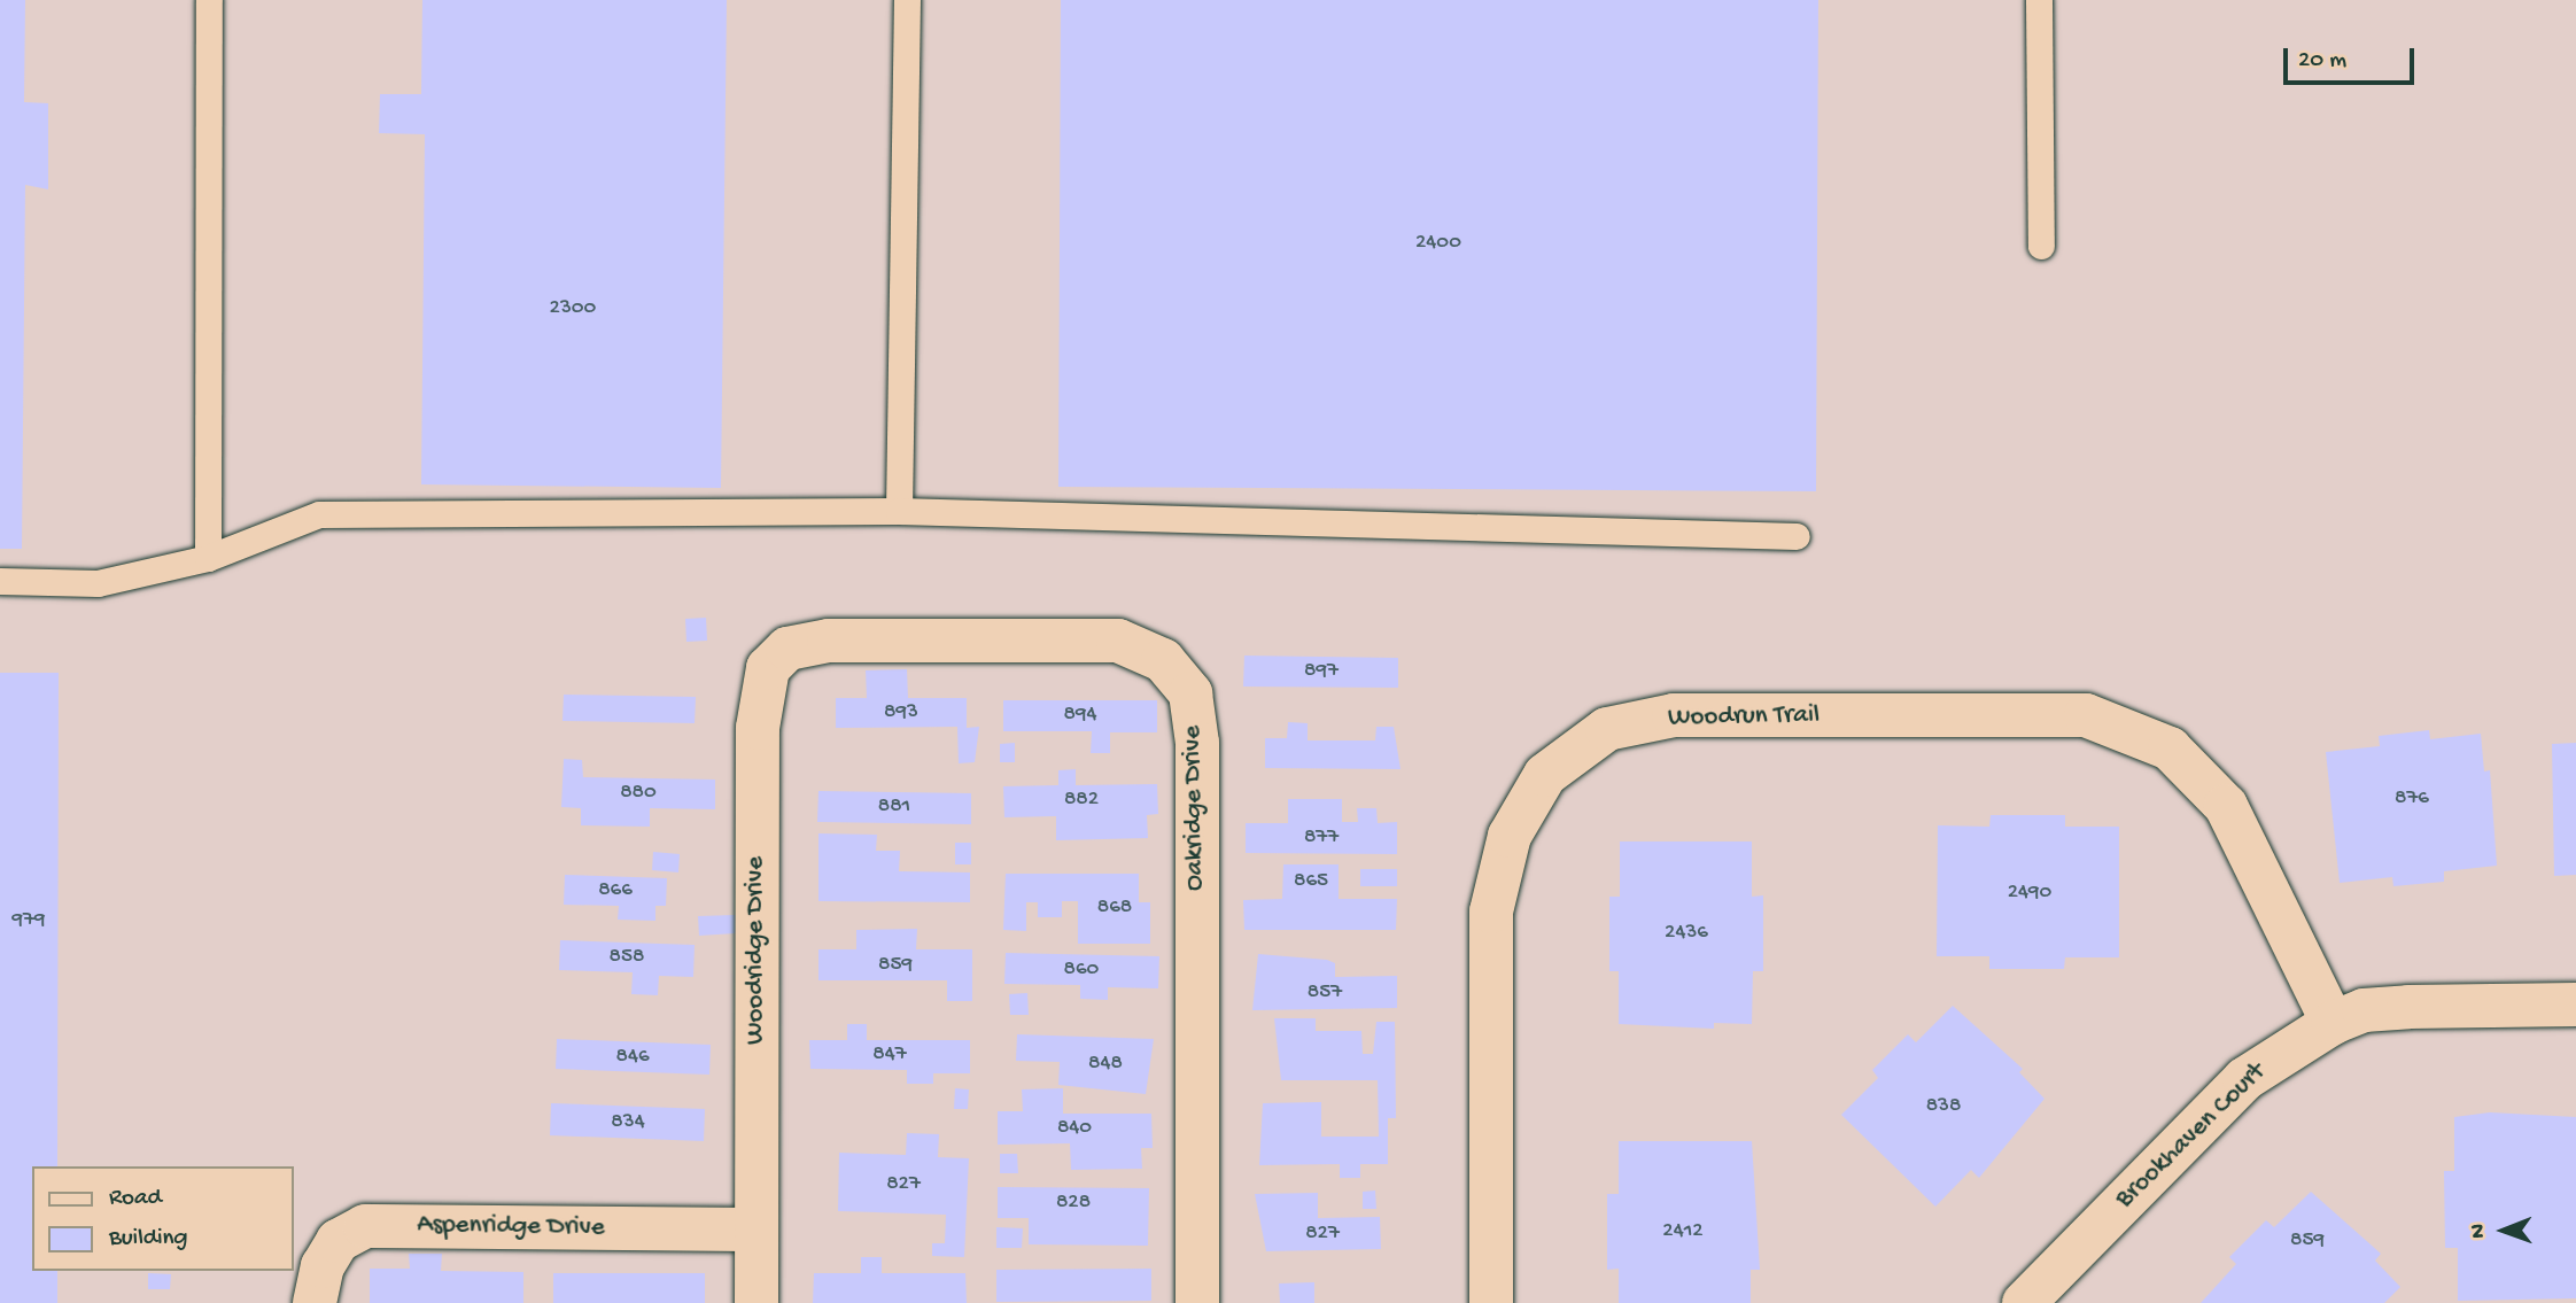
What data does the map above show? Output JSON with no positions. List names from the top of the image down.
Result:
{
  "streets": {
    "street": [
      "Woodrun Trail",
      "Oakridge Drive",
      "Woodridge Drive",
      "Brookhaven Court",
      "Aspenridge Drive"
    ]
  },
  "crossings": [
    ["Woodrun Trail", "Brookhaven Court"],
    ["Oakridge Drive", "Woodridge Drive"],
    ["Woodridge Drive", "Aspenridge Drive"]
  ],
  "house_numbers": [
    "2400",
    "2300",
    "897",
    "893",
    "894",
    "880",
    "876",
    "882",
    "881",
    "877",
    "865",
    "866",
    "2490",
    "868",
    "979",
    "2436",
    "858",
    "859",
    "860",
    "857",
    "847",
    "846",
    "848",
    "838",
    "834",
    "840",
    "827",
    "828",
    "2412",
    "827",
    "859"
  ],
  "legend": ["Road", "Building"],
  "scale_bar": "20 m",
  "north": "left"
}
